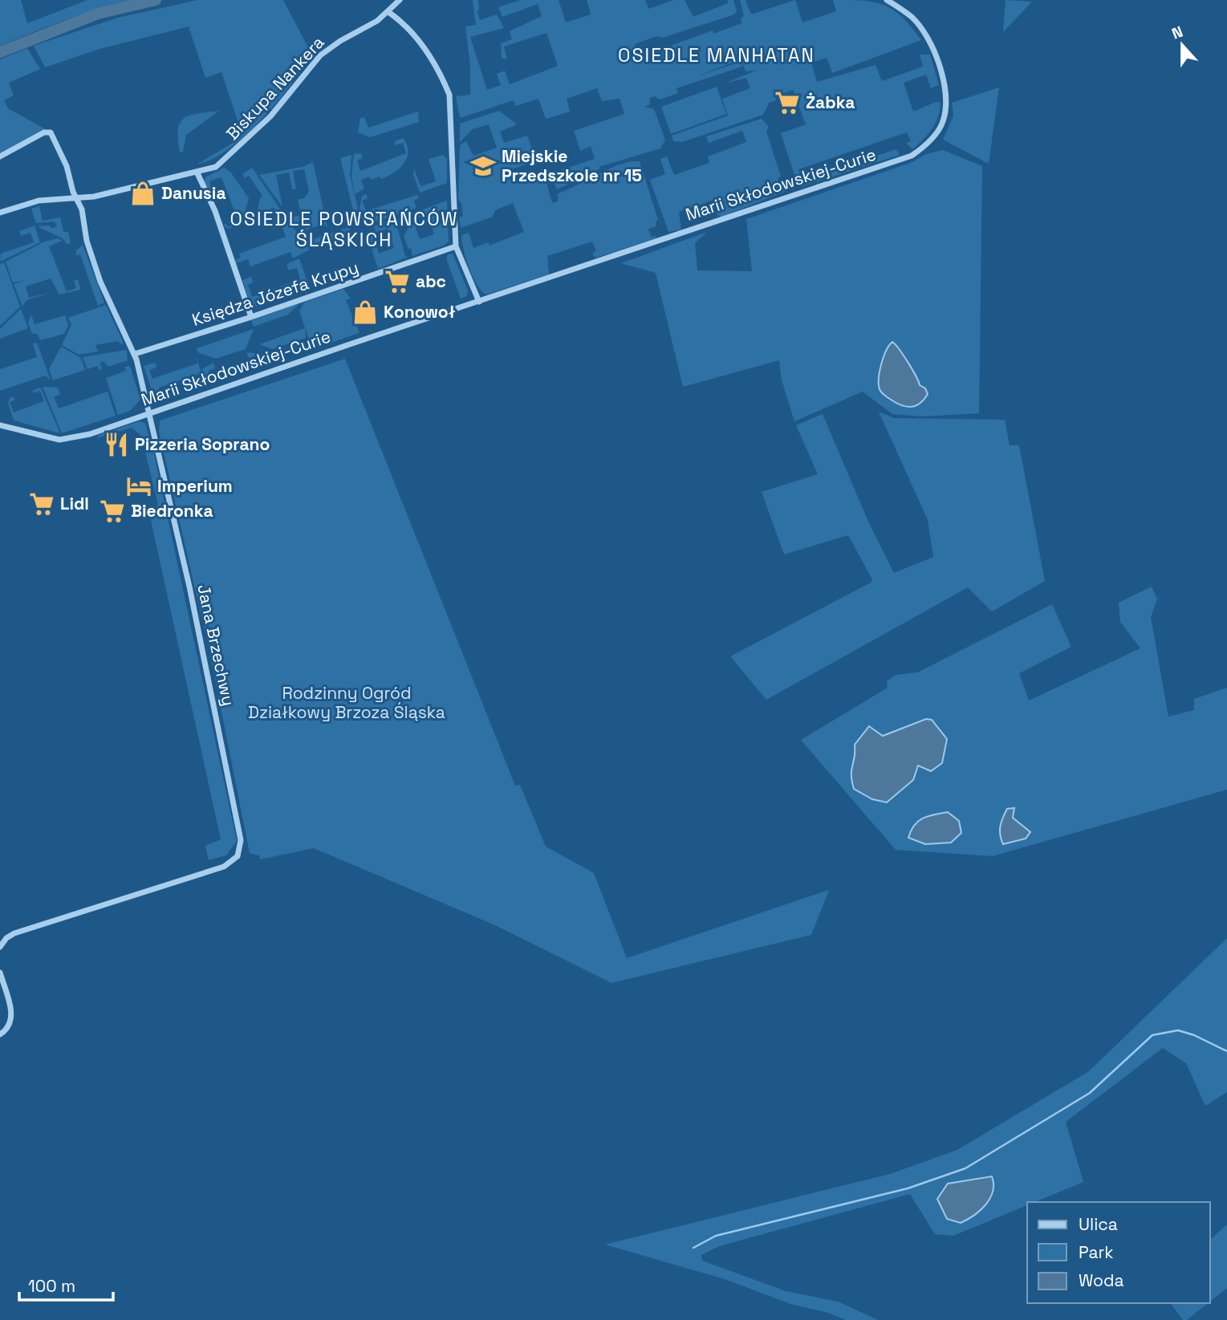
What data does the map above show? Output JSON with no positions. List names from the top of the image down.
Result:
{
  "streets": {
    "street": [
      "Biskupa Nankera",
      "Marii Skłodowskiej-Curie",
      "Księdza Józefa Krupy",
      "Jana Brzechwy"
    ]
  },
  "crossings": [
    ["Biskupa Nankera", "Jana Brzechwy"],
    ["Marii Skłodowskiej-Curie", "Jana Brzechwy"],
    ["Księdza Józefa Krupy", "Jana Brzechwy"]
  ],
  "districts": ["OSIEDLE MANHATAN", "OSIEDLE POWSTAŃCÓW ŚLĄSKICH"],
  "parks": ["Rodzinny Ogród Działkowy Brzoza Śląska"],
  "places": {
    "supermarket": [
      "Żabka",
      "abc",
      "Lidl",
      "Biedronka"
    ],
    "school or university": ["Miejskie Przedszkole nr 15"],
    "shop": ["Danusia", "Konowoł"],
    "restaurant": ["Pizzeria Soprano"],
    "hotel": ["Imperium"]
  },
  "legend": ["Ulica", "Park", "Woda"],
  "scale_bar": "100 m",
  "north": "top"
}
